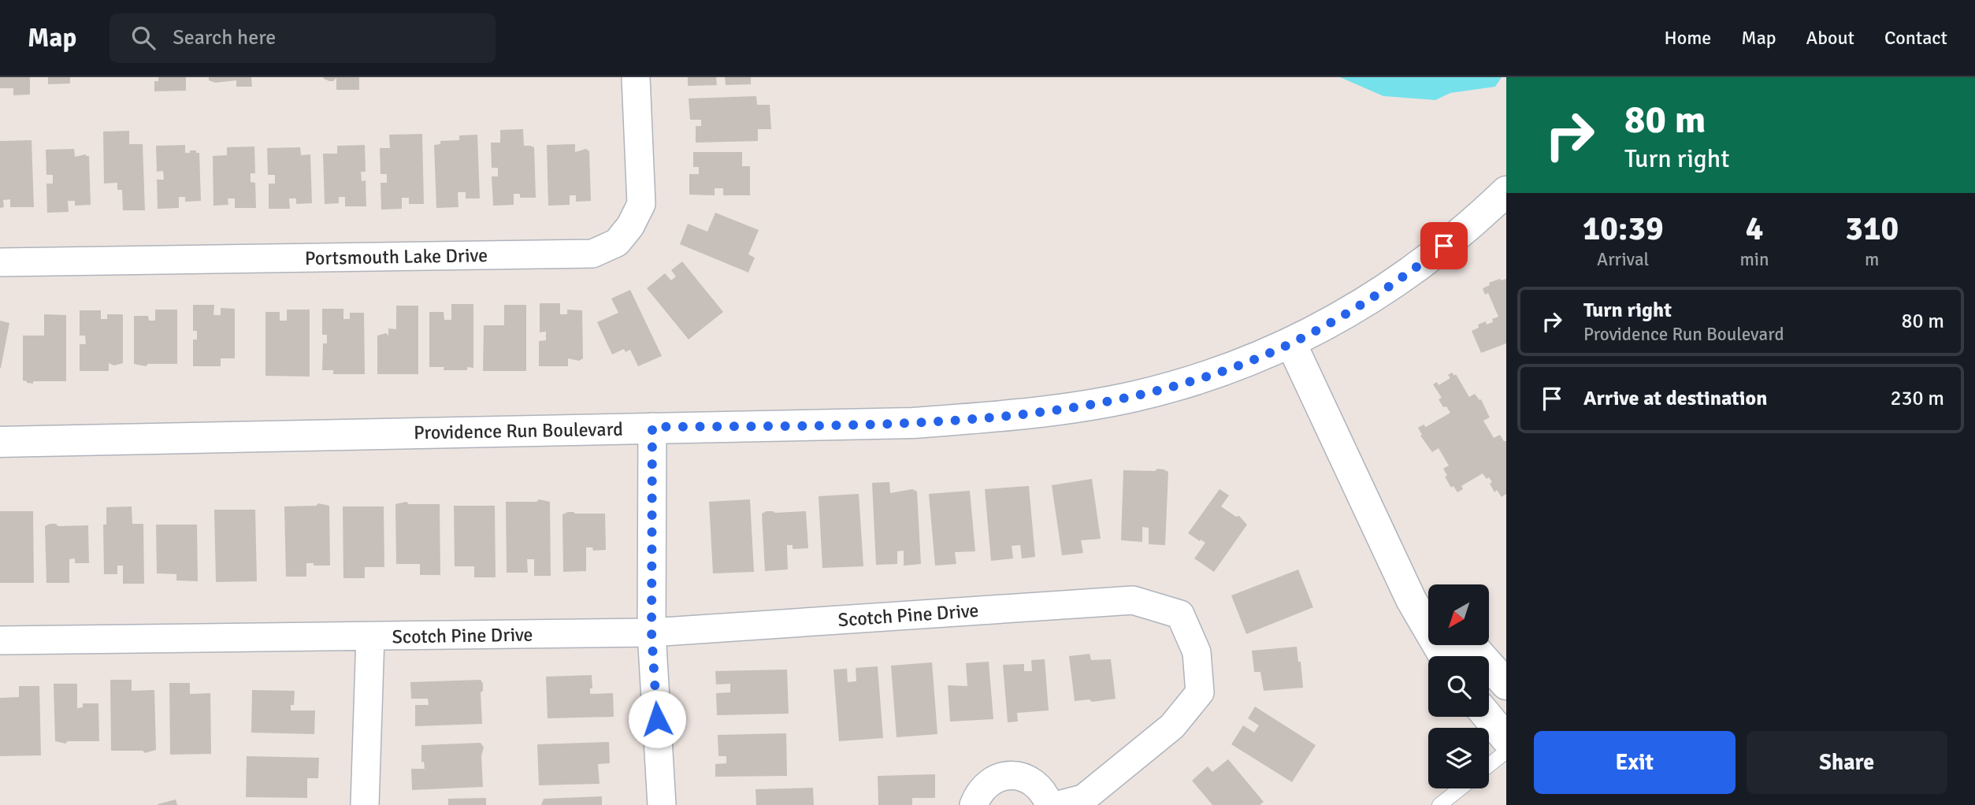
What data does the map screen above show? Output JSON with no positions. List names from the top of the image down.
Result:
{
  "streets": {
    "street": ["Portsmouth Lake Drive", "Providence Run Boulevard", "Scotch Pine Drive"]
  },
  "north": "bottom left",
  "page": {
    "header": "Map",
    "search": "Search here",
    "nav": [
      "Home",
      "Map",
      "About",
      "Contact"
    ],
    "turn": ["80 m", "Turn right"],
    "eta": [
      "10:39",
      "Arrival",
      "4",
      "min",
      "310",
      "m"
    ],
    "list": [
      {
        "name": "Turn right",
        "note": "Providence Run Boulevard",
        "value": "80 m"
      },
      {
        "name": "Arrive at destination",
        "value": "230 m"
      }
    ],
    "buttons": ["Exit", "Share"]
  }
}
